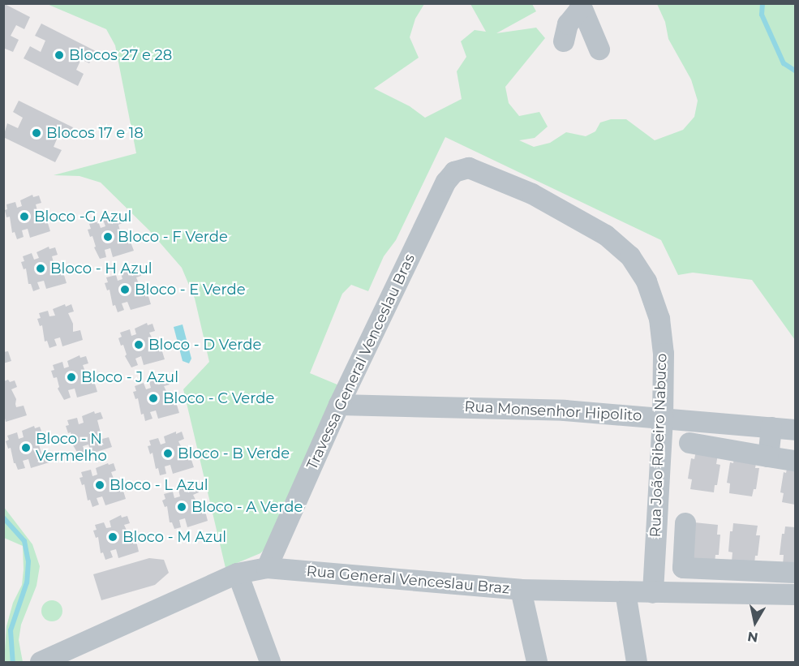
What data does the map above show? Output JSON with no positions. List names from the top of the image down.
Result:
{
  "streets": {
    "street": [
      "Travessa General Venceslau Bras",
      "Rua Monsenhor Hipolito",
      "Rua João Ribeiro Nabuco",
      "Rua General Venceslau Braz"
    ]
  },
  "crossings": [
    ["Travessa General Venceslau Bras", "Rua Monsenhor Hipolito"],
    ["Travessa General Venceslau Bras", "Rua João Ribeiro Nabuco"],
    ["Travessa General Venceslau Bras", "Rua General Venceslau Braz"],
    ["Rua Monsenhor Hipolito", "Rua João Ribeiro Nabuco"],
    ["Rua João Ribeiro Nabuco", "Rua General Venceslau Braz"]
  ],
  "places": [
    "Blocos 27 e 28",
    "Blocos 17 e 18",
    "Bloco -G Azul",
    "Bloco - F Verde",
    "Bloco - H Azul",
    "Bloco - E Verde",
    "Bloco - D Verde",
    "Bloco - J Azul",
    "Bloco - C Verde",
    "Bloco - N Vermelho",
    "Bloco - B Verde",
    "Bloco - L Azul",
    "Bloco - A Verde",
    "Bloco - M Azul"
  ],
  "north": "bottom"
}
